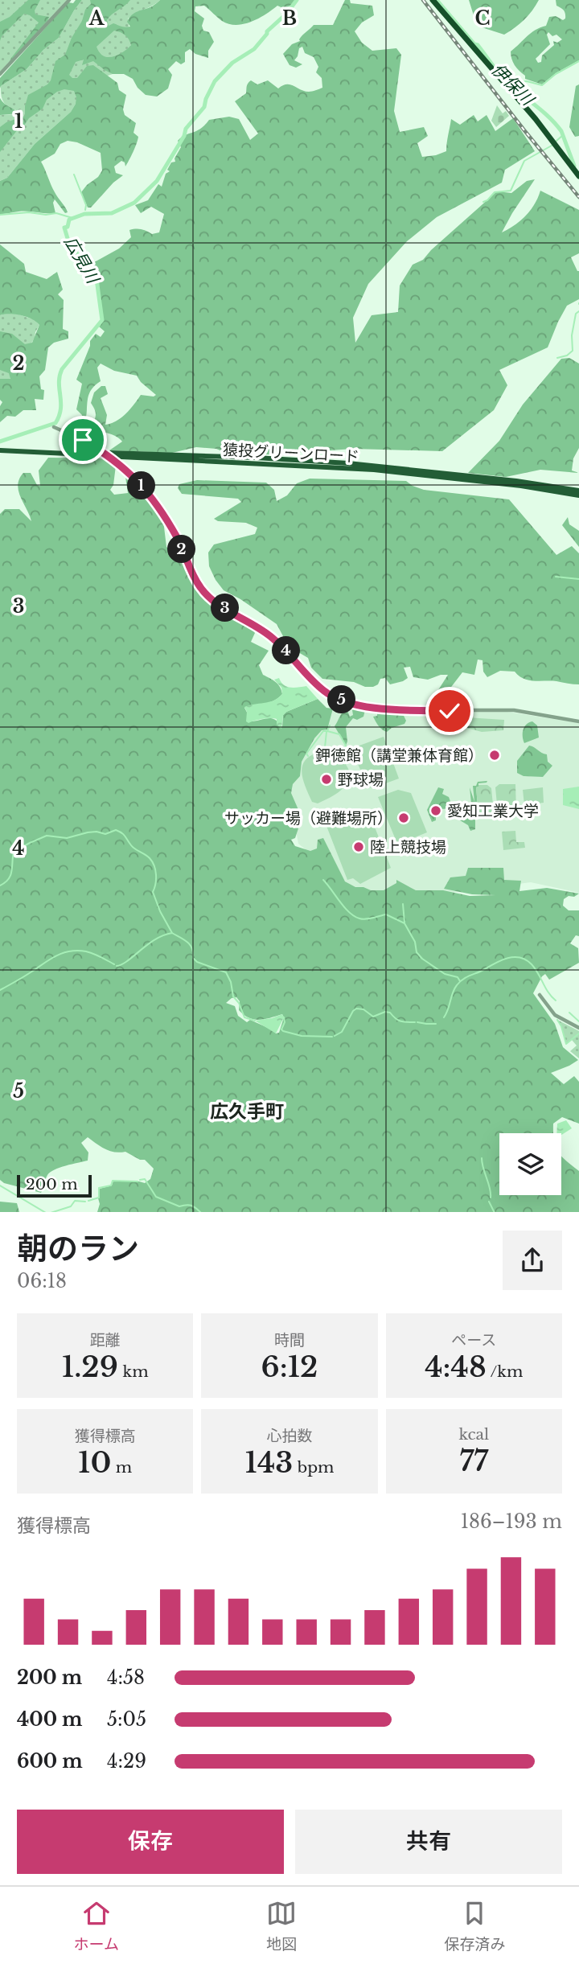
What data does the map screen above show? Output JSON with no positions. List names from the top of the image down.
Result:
{
  "streets": {
    "main road": ["猿投グリーンロード"]
  },
  "districts": ["広久手町"],
  "water": ["伊保川", "広見川"],
  "places": [
    "鉀徳館（講堂兼体育館）",
    "野球場",
    "愛知工業大学",
    "サッカー場（避難場所）",
    "陸上競技場"
  ],
  "scale_bar": "200 m",
  "page": {
    "pins": [
      "1",
      "2",
      "3",
      "4",
      "5"
    ],
    "scale": "200 m",
    "heading": ["朝のラン", "06:18"],
    "stats": [
      ["距離", "1.29 km"],
      ["時間", "6:12"],
      ["ペース", "4:48 /km"],
      ["獲得標高", "10 m"],
      ["心拍数", "143 bpm"],
      ["kcal", "77"]
    ],
    "chart": ["獲得標高", "186–193 m"],
    "list": [
      {
        "name": "200 m",
        "note": "4:58"
      },
      {
        "name": "400 m",
        "note": "5:05"
      },
      {
        "name": "600 m",
        "note": "4:29"
      }
    ],
    "buttons": ["保存", "共有"],
    "tabs": ["ホーム", "地図", "保存済み"]
  },
  "grid": {
    "columns": ["A", "B", "C"],
    "rows": [
      "1",
      "2",
      "3",
      "4",
      "5"
    ]
  }
}
